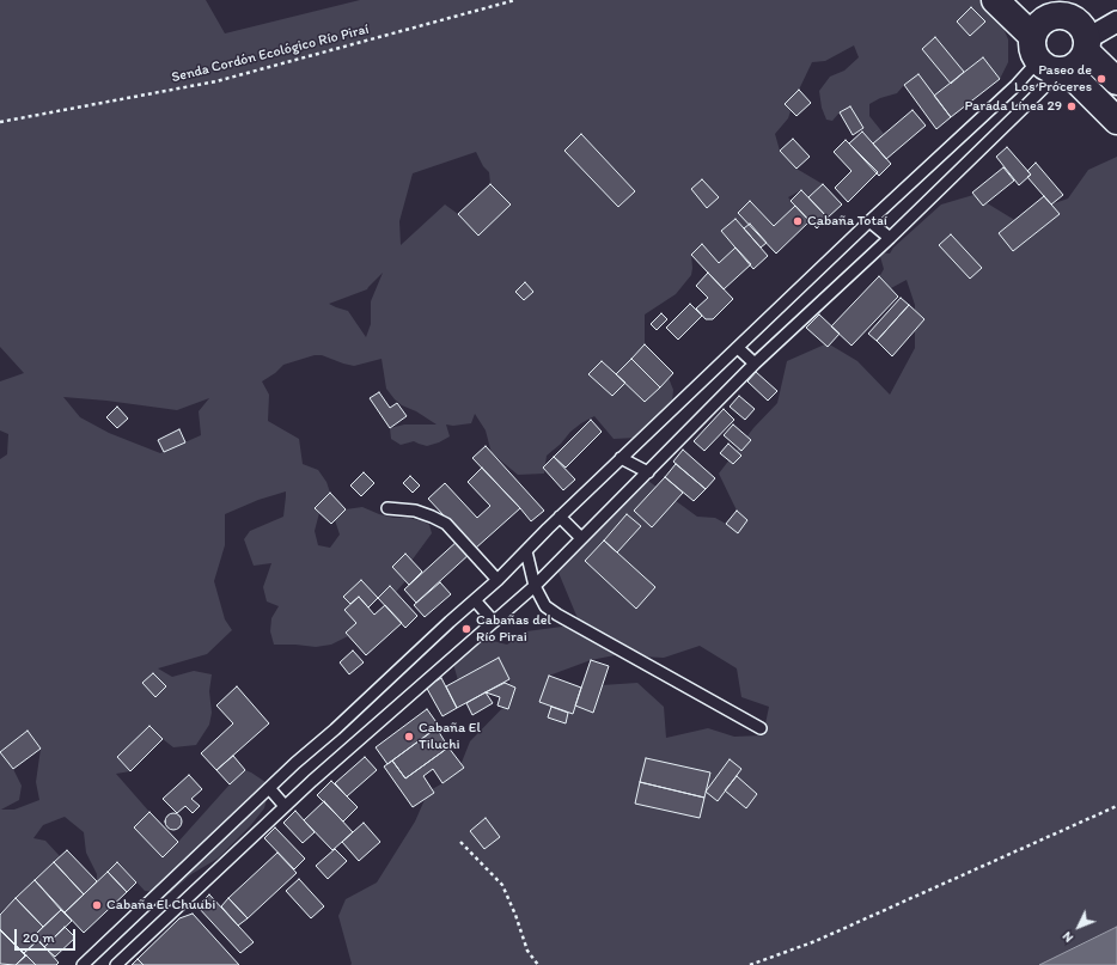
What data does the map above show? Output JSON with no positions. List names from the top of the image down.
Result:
{
  "streets": {
    "path": ["Senda Cordón Ecológico Río Piraí"]
  },
  "places": [
    "Paseo de Los Próceres",
    "Parada Línea 29",
    "Cabaña Totaí",
    "Cabañas del Río Pirai",
    "Cabaña El Tiluchi",
    "Cabaña El Chuubi"
  ],
  "scale_bar": "20 m",
  "north": "bottom left"
}
